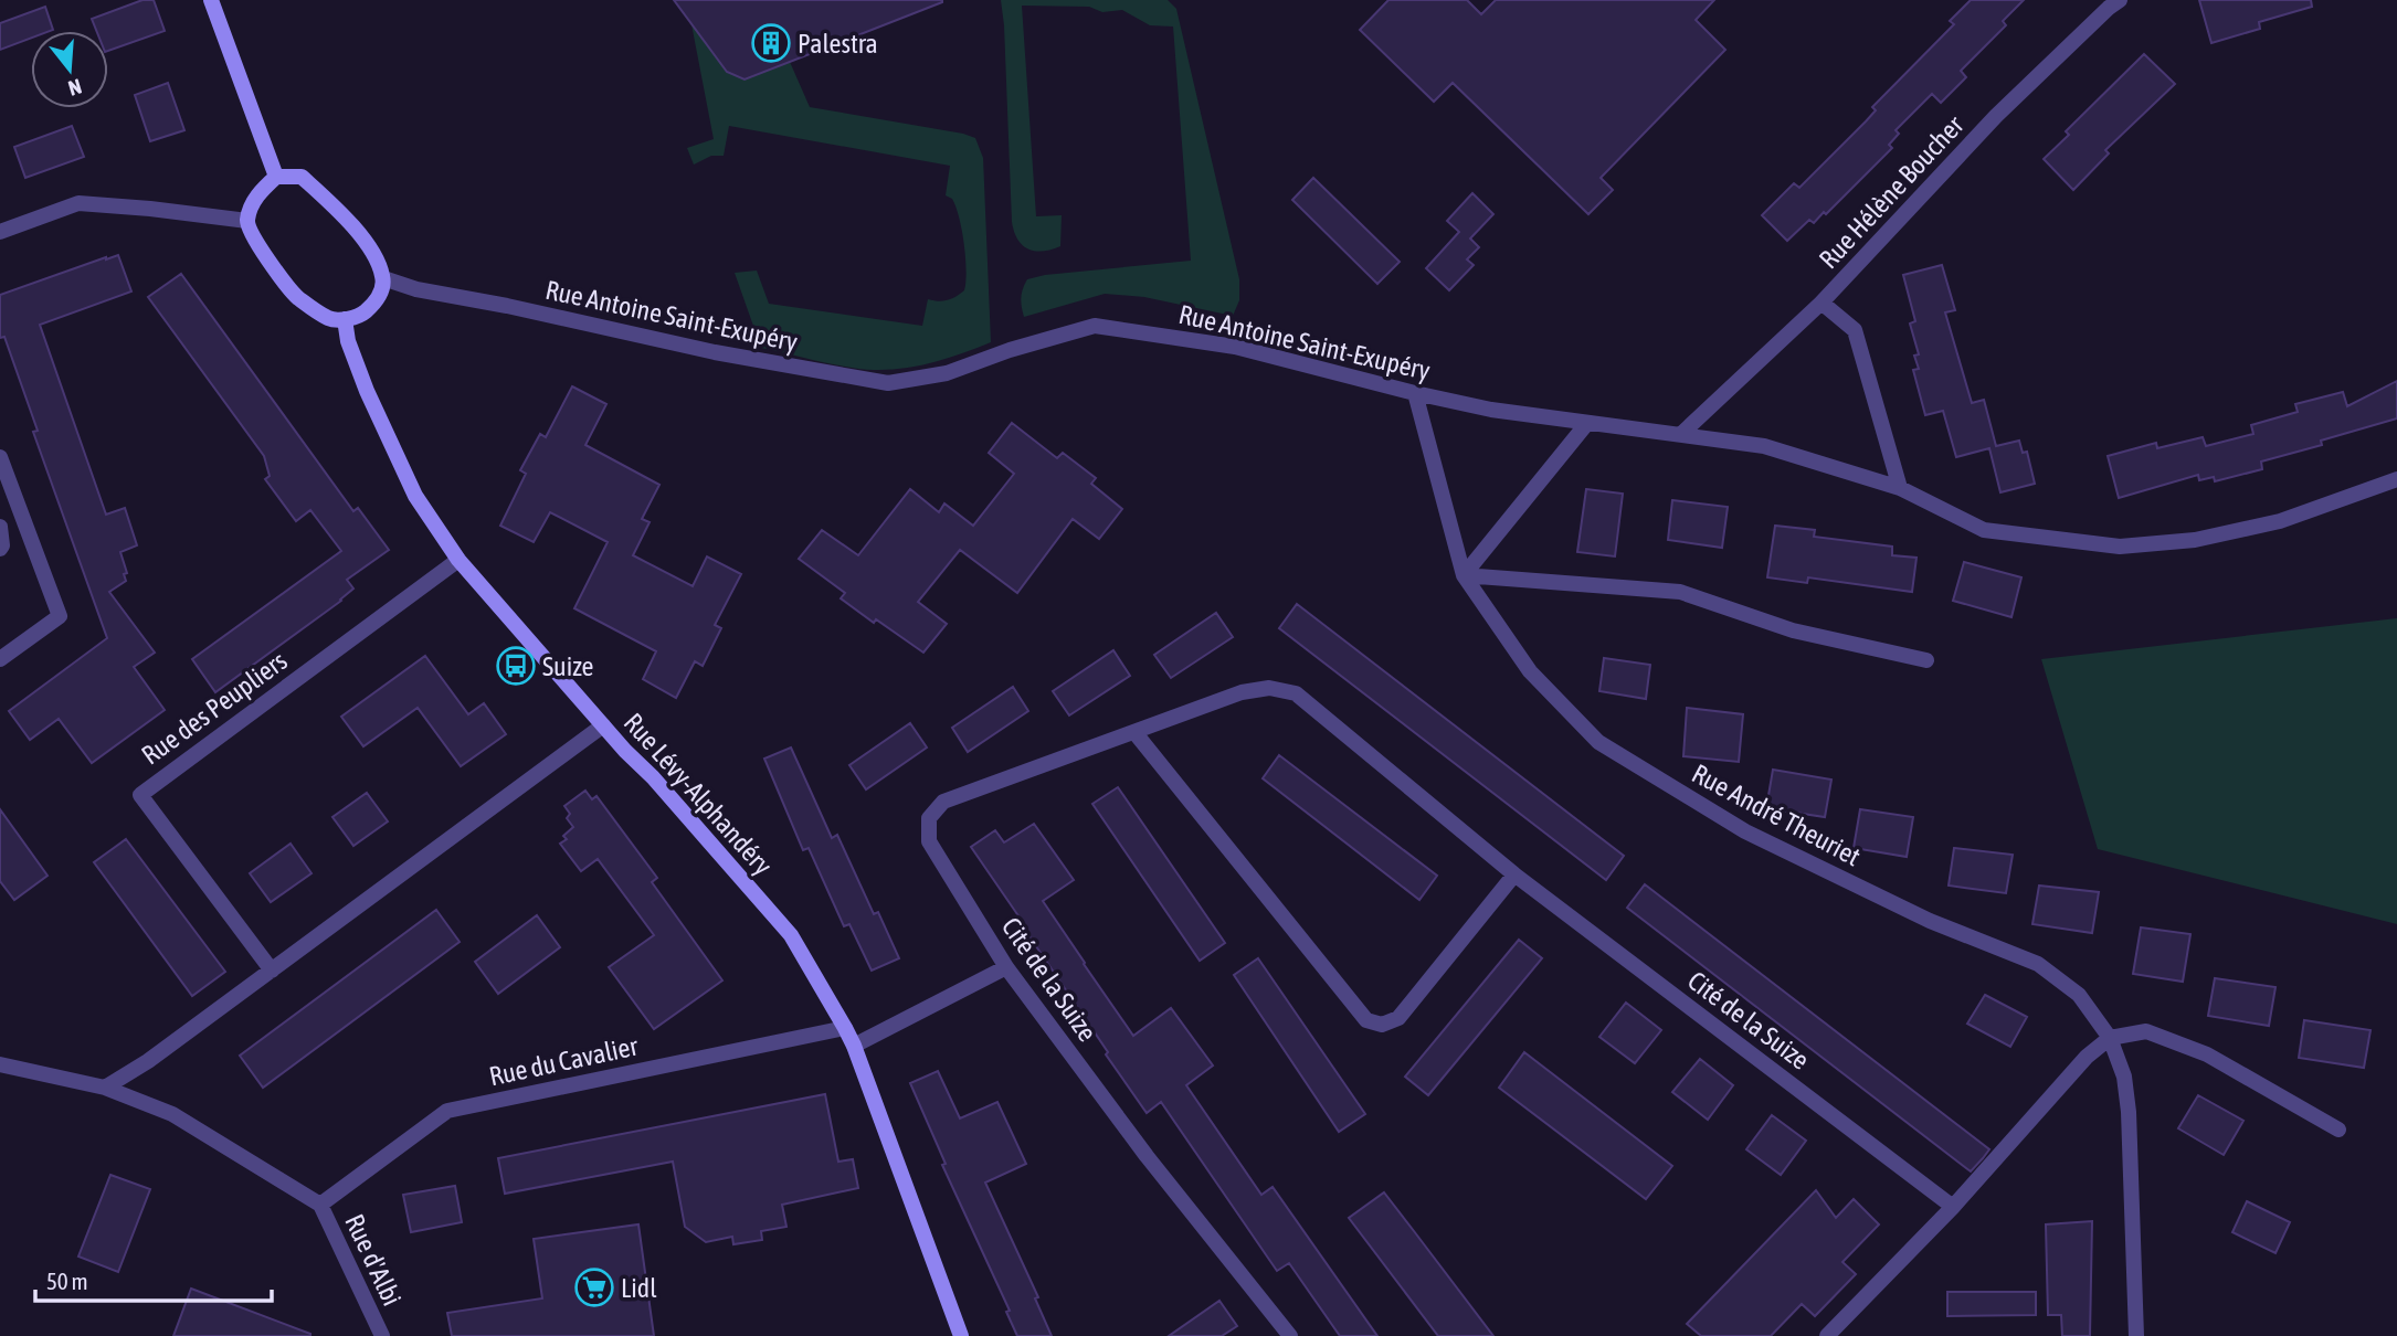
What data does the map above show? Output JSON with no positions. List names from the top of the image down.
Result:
{
  "streets": {
    "street": [
      "Rue Hélène Boucher",
      "Rue Antoine Saint-Exupéry",
      "Rue des Peupliers",
      "Rue Lévy-Alphandéry",
      "Rue André Theuriet",
      "Cité de la Suize",
      "Rue du Cavalier",
      "Rue d'Albi"
    ]
  },
  "crossings": [
    ["Rue Hélène Boucher", "Rue Antoine Saint-Exupéry"],
    ["Rue Antoine Saint-Exupéry", "Rue André Theuriet"],
    ["Rue des Peupliers", "Rue Lévy-Alphandéry"],
    ["Rue Lévy-Alphandéry", "Rue du Cavalier"],
    ["Rue du Cavalier", "Rue d'Albi"]
  ],
  "places": {
    "building": ["Palestra"],
    "bus stop": ["Suize"],
    "supermarket": ["Lidl"]
  },
  "scale_bar": "50 m",
  "north": "bottom"
}
